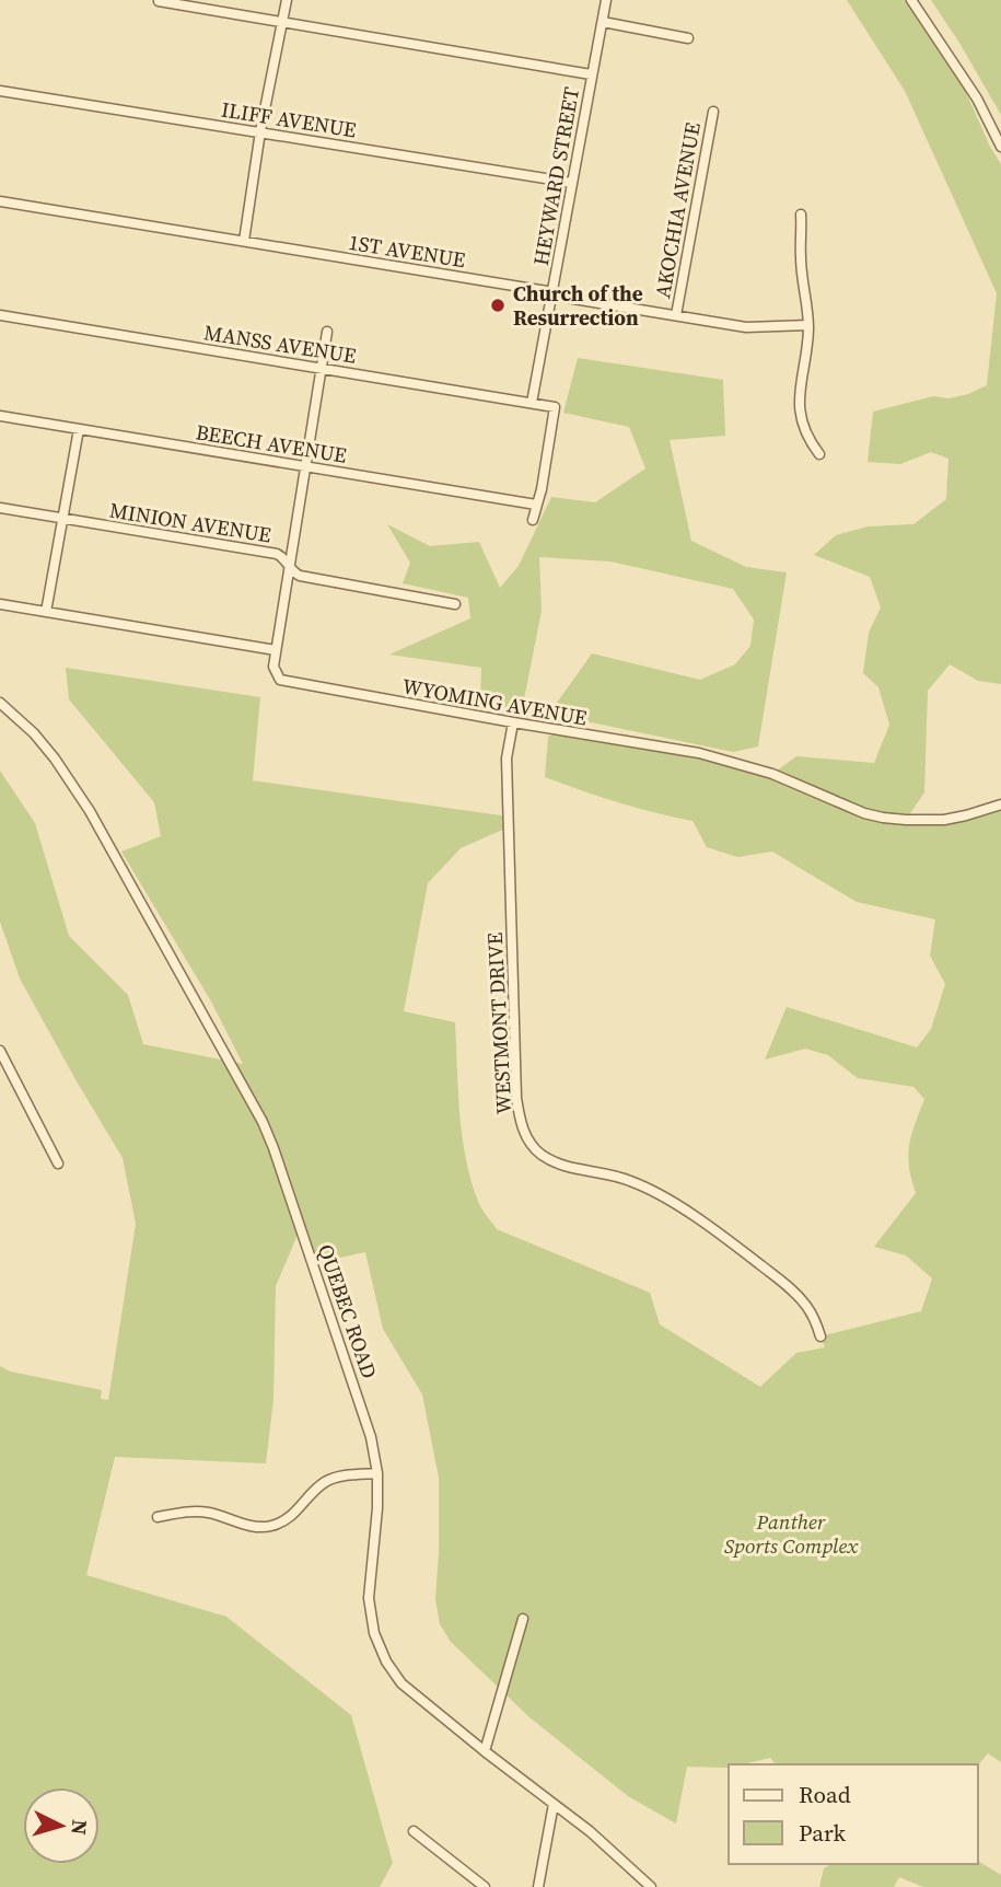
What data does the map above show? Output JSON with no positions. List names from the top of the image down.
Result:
{
  "streets": {
    "street": [
      "ILIFF AVENUE",
      "HEYWARD STREET",
      "AKOCHIA AVENUE",
      "1ST AVENUE",
      "MANSS AVENUE",
      "BEECH AVENUE",
      "MINION AVENUE",
      "WYOMING AVENUE",
      "WESTMONT DRIVE",
      "QUEBEC ROAD"
    ]
  },
  "crossings": [
    ["ILIFF AVENUE", "HEYWARD STREET"],
    ["HEYWARD STREET", "1ST AVENUE"],
    ["HEYWARD STREET", "MANSS AVENUE"],
    ["AKOCHIA AVENUE", "1ST AVENUE"],
    ["MANSS AVENUE", "BEECH AVENUE"],
    ["WYOMING AVENUE", "WESTMONT DRIVE"]
  ],
  "parks": ["Panther Sports Complex"],
  "places": ["Church of the Resurrection"],
  "legend": ["Road", "Park"],
  "north": "right"
}
